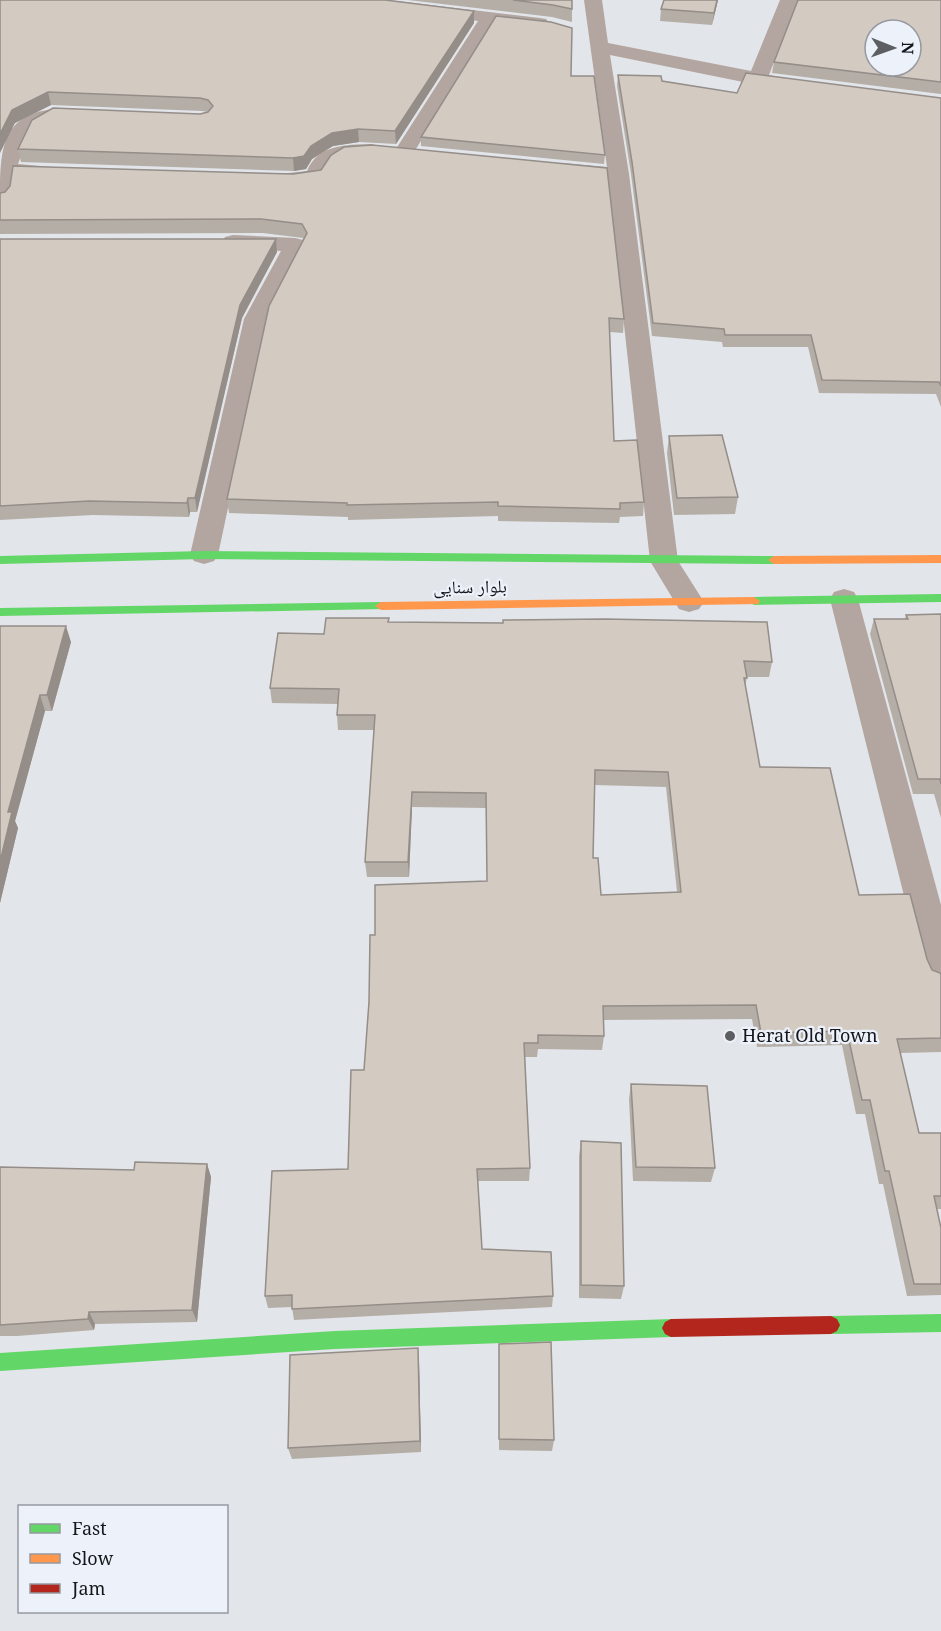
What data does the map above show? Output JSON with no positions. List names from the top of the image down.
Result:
{
  "streets": {
    "main road": ["بلوار سنایی"]
  },
  "places": ["Herat Old Town"],
  "legend": ["Fast", "Slow", "Jam"],
  "north": "right"
}
